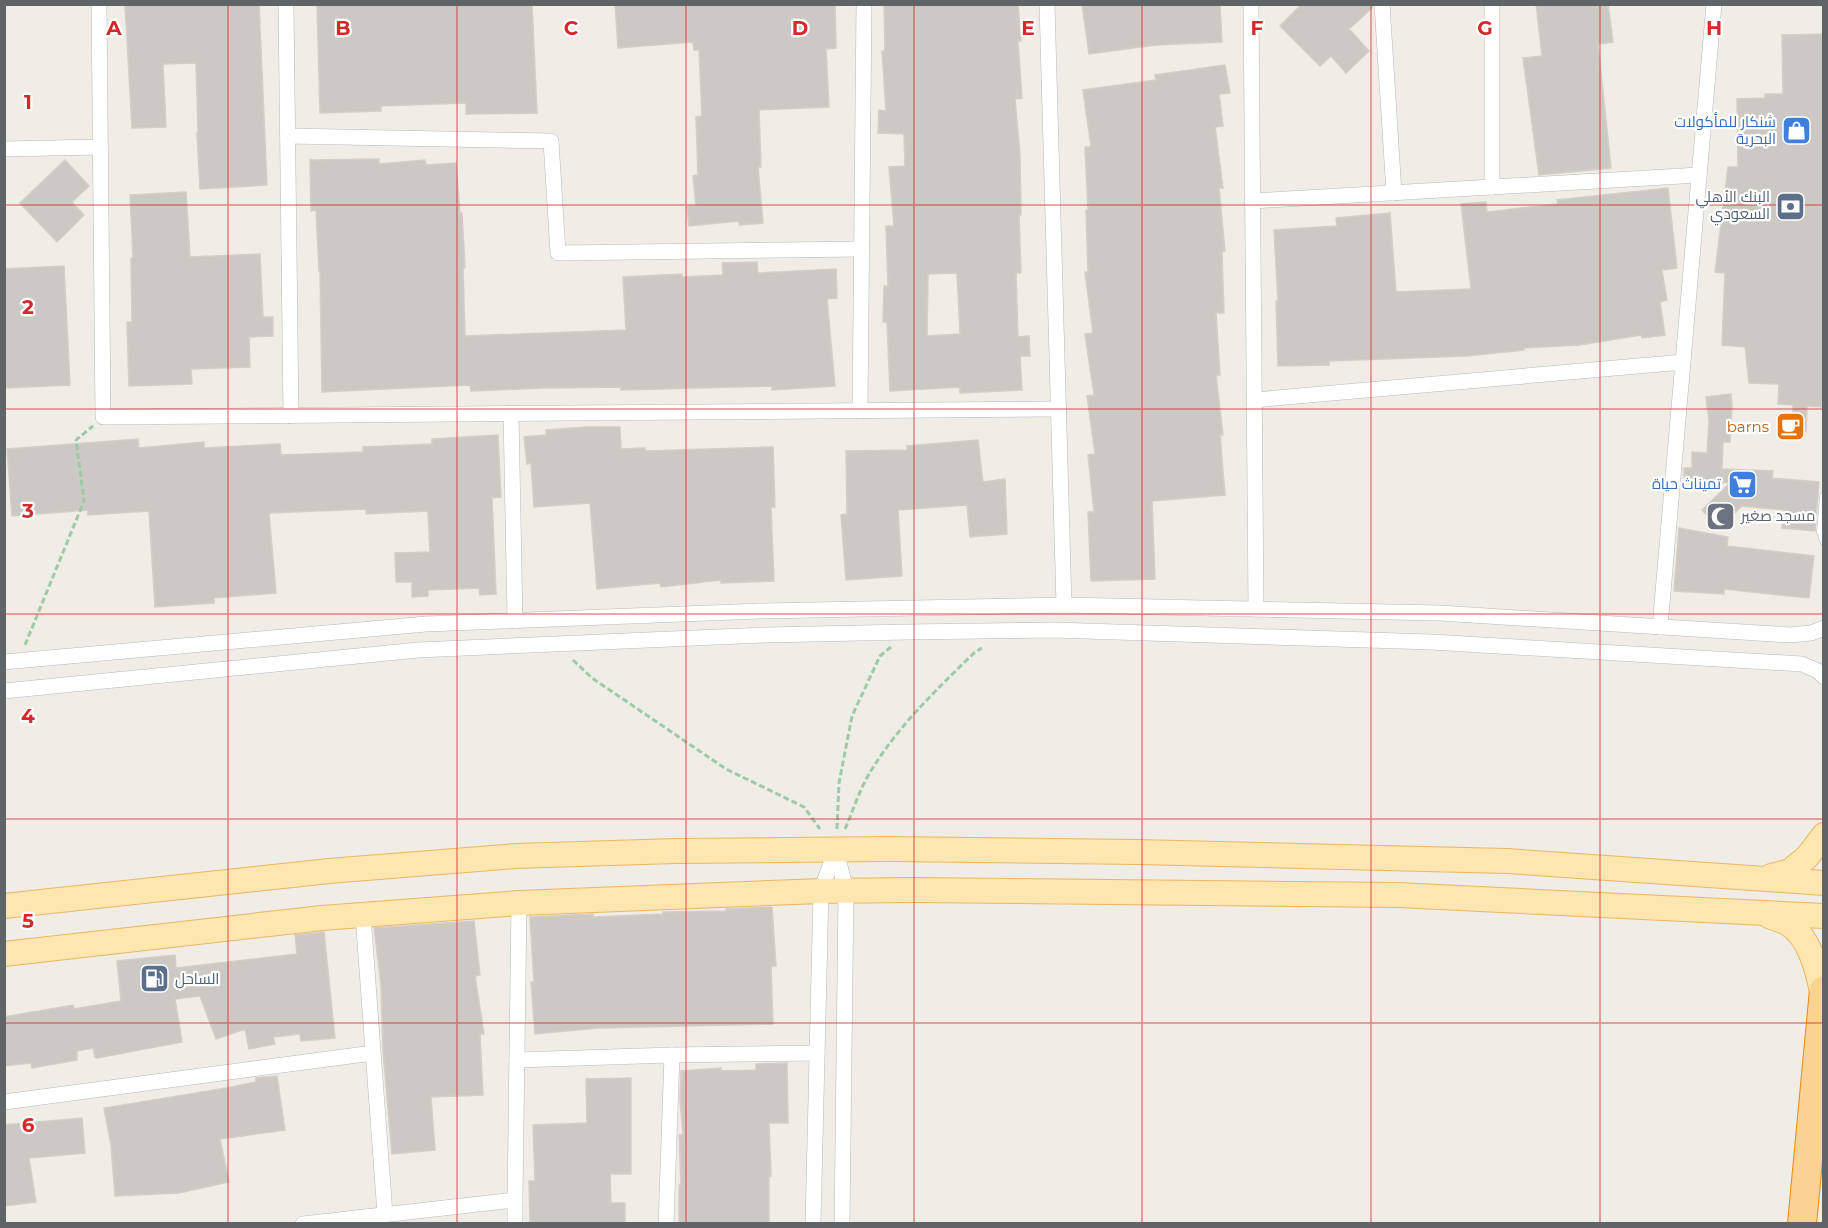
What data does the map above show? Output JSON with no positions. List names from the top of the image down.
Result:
{
  "places": {
    "shop": ["شنكار للمأكولات البحرية"],
    "bank": ["البنك الأهلي السعودي"],
    "cafe": ["barns"],
    "supermarket": ["تميناث حياة"],
    "mosque": ["مسجد صغير"],
    "fuel station": ["الساحل"]
  },
  "grid": {
    "columns": [
      "A",
      "B",
      "C",
      "D",
      "E",
      "F",
      "G",
      "H"
    ],
    "rows": [
      "1",
      "2",
      "3",
      "4",
      "5",
      "6"
    ]
  }
}
